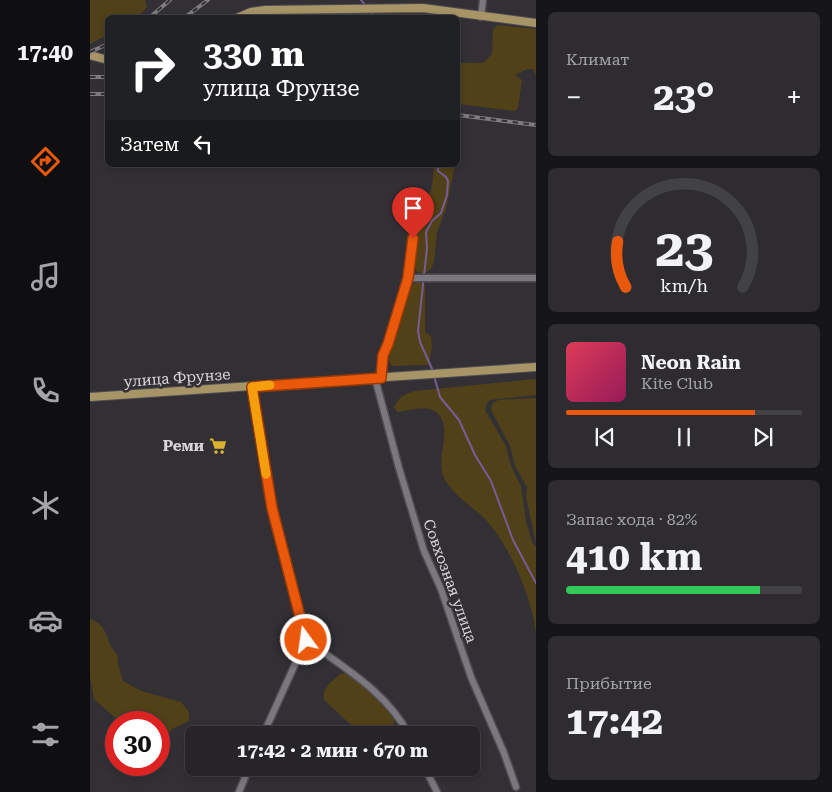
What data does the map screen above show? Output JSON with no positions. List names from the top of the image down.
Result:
{
  "streets": {
    "main road": ["улица Фрунзе"],
    "street": ["Совхозная улица"]
  },
  "crossings": [
    ["улица Фрунзе", "Совхозная улица"]
  ],
  "places": {
    "supermarket": ["Реми"]
  },
  "page": {
    "tabs": "17:40",
    "tile": [
      "Климат",
      ["Запас хода · 82%", "410 km"],
      ["Прибытие", "17:42"]
    ],
    "turn": ["330 m", "улица Фрунзе"],
    "heat": ["−", "23°", "+"],
    "then": "Затем",
    "song": ["Neon Rain", "Kite Club"],
    "limit": "30",
    "trip": "17:42 · 2 мин · 670 m",
    "gauge": ["23", "km/h"]
  }
}
